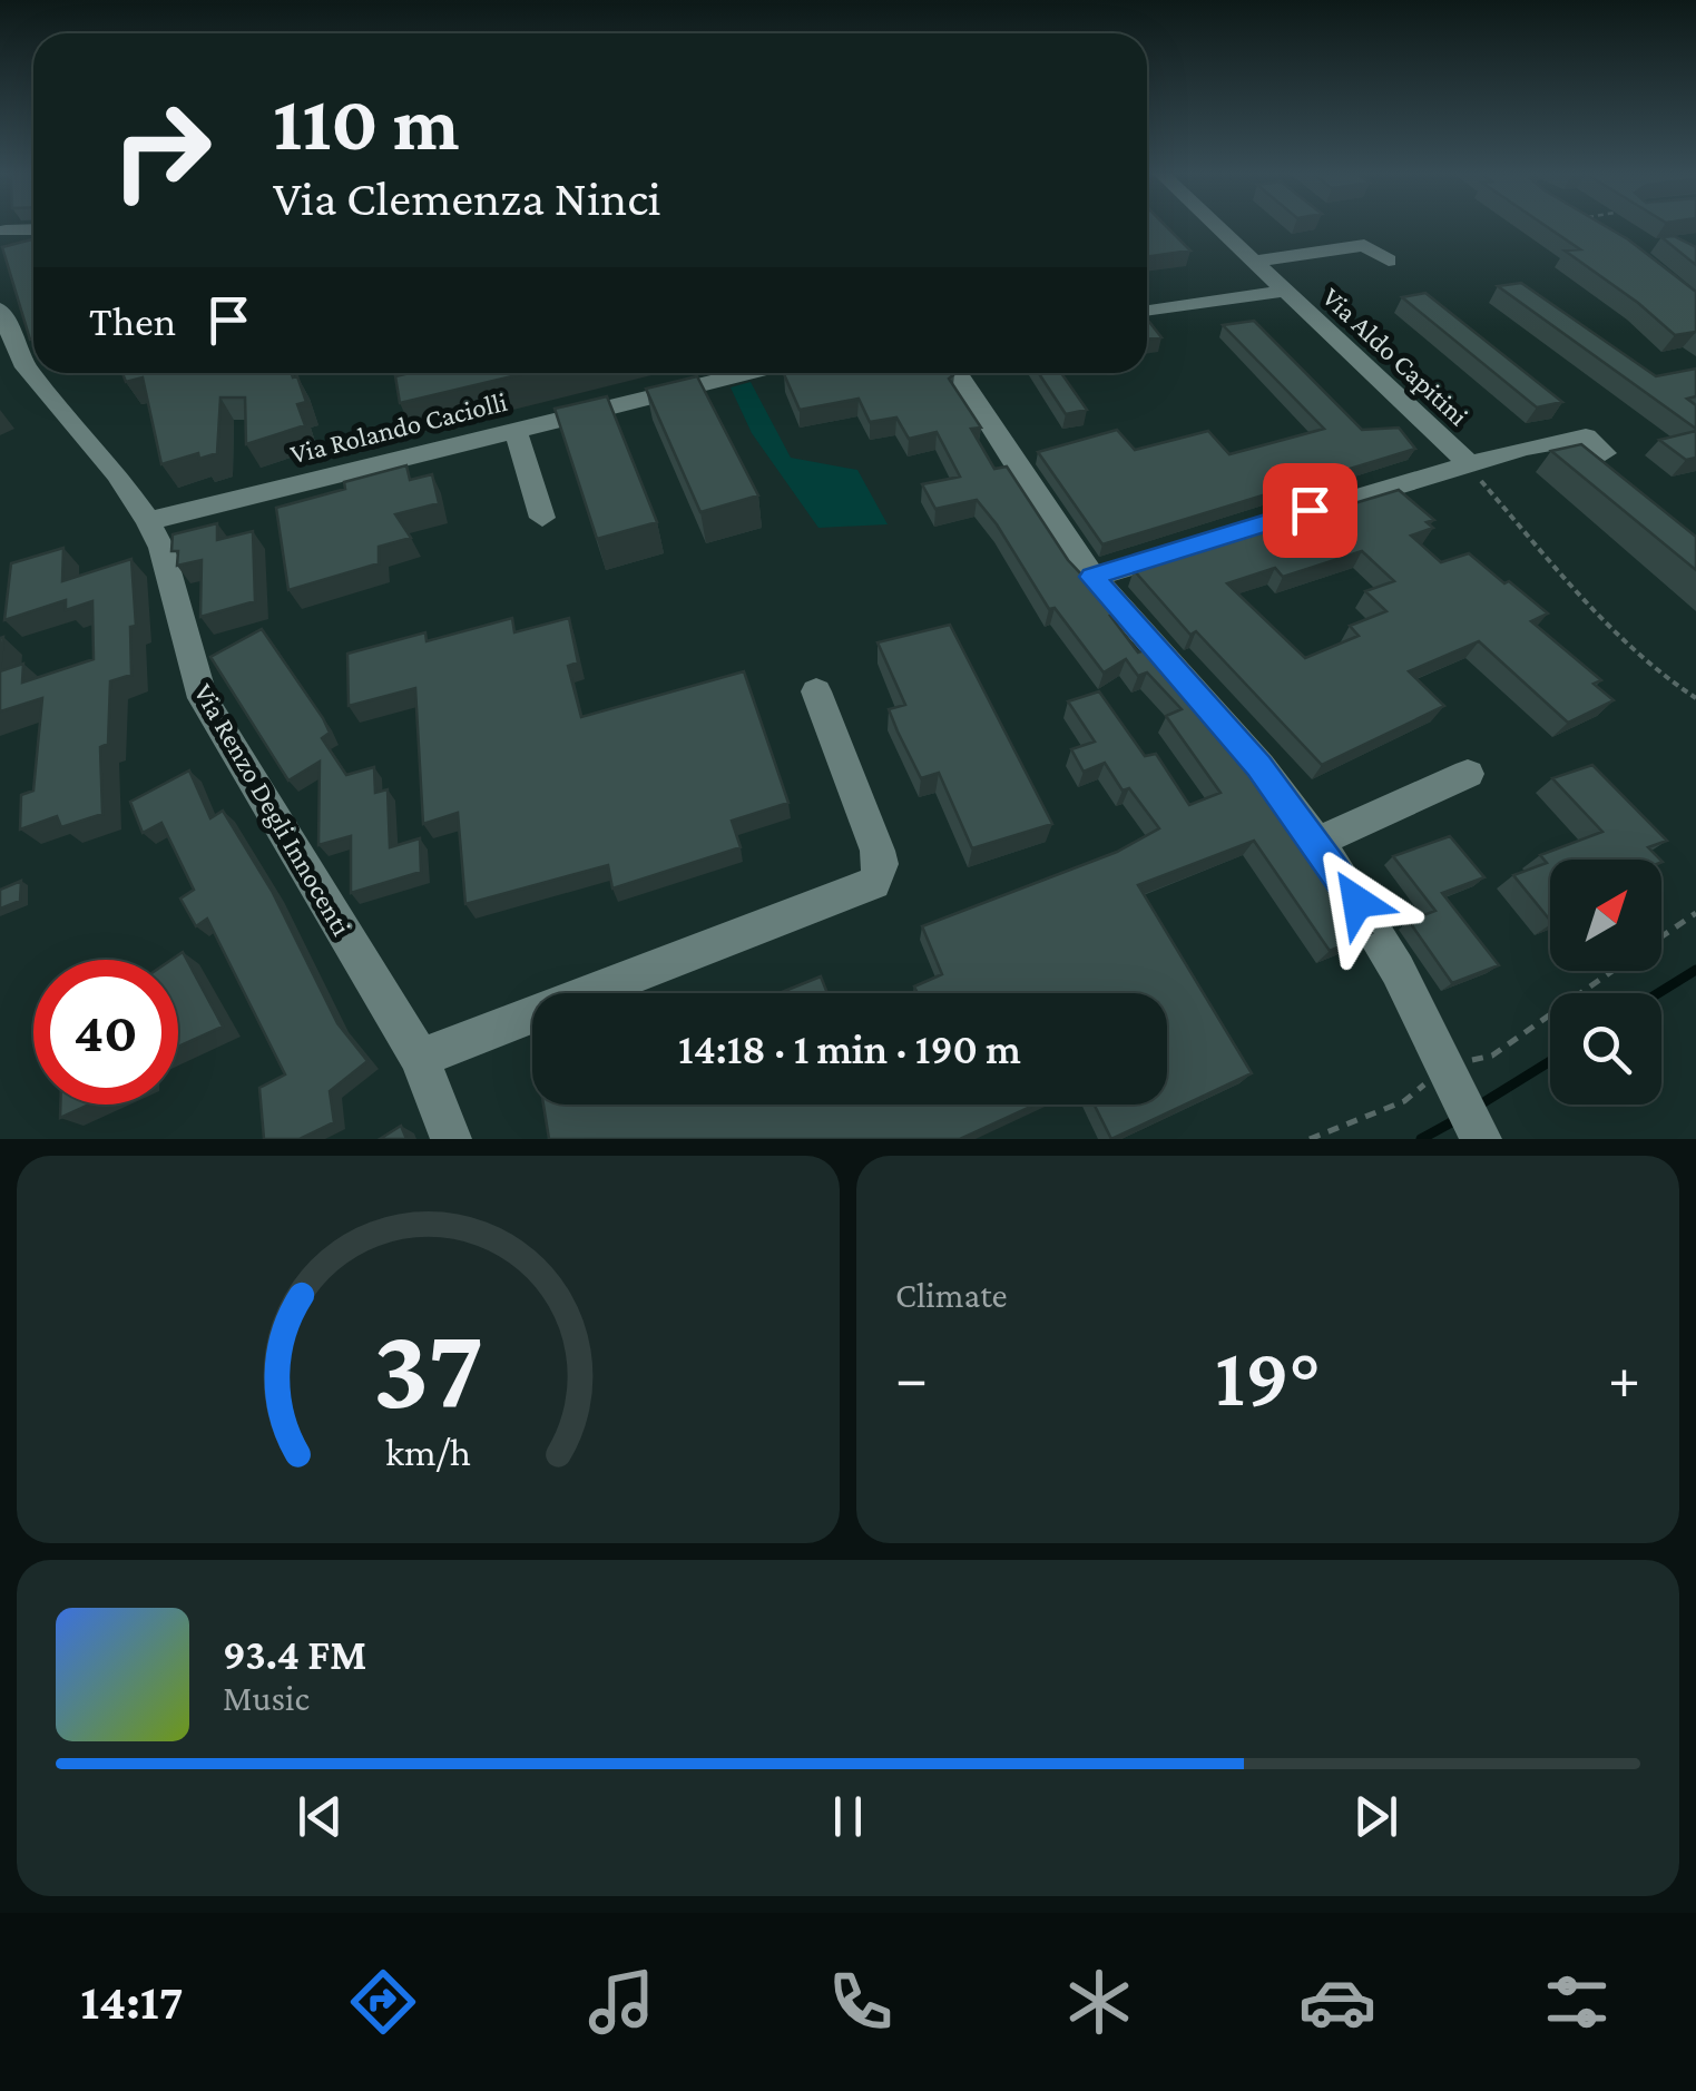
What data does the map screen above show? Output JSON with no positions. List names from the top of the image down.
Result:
{
  "streets": {
    "street": ["Via Aldo Capitini", "Via Rolando Caciolli", "Via Renzo Degli Innocenti"]
  },
  "crossings": [
    ["Via Rolando Caciolli", "Via Renzo Degli Innocenti"]
  ],
  "north": "top right",
  "page": {
    "turn": ["110 m", "Via Clemenza Ninci"],
    "then": "Then",
    "limit": "40",
    "trip": "14:18 · 1 min · 190 m",
    "tile": "Climate",
    "heat": ["−", "19°", "+"],
    "song": ["93.4 FM", "Music"],
    "tabs": "14:17",
    "gauge": ["37", "km/h"]
  }
}
